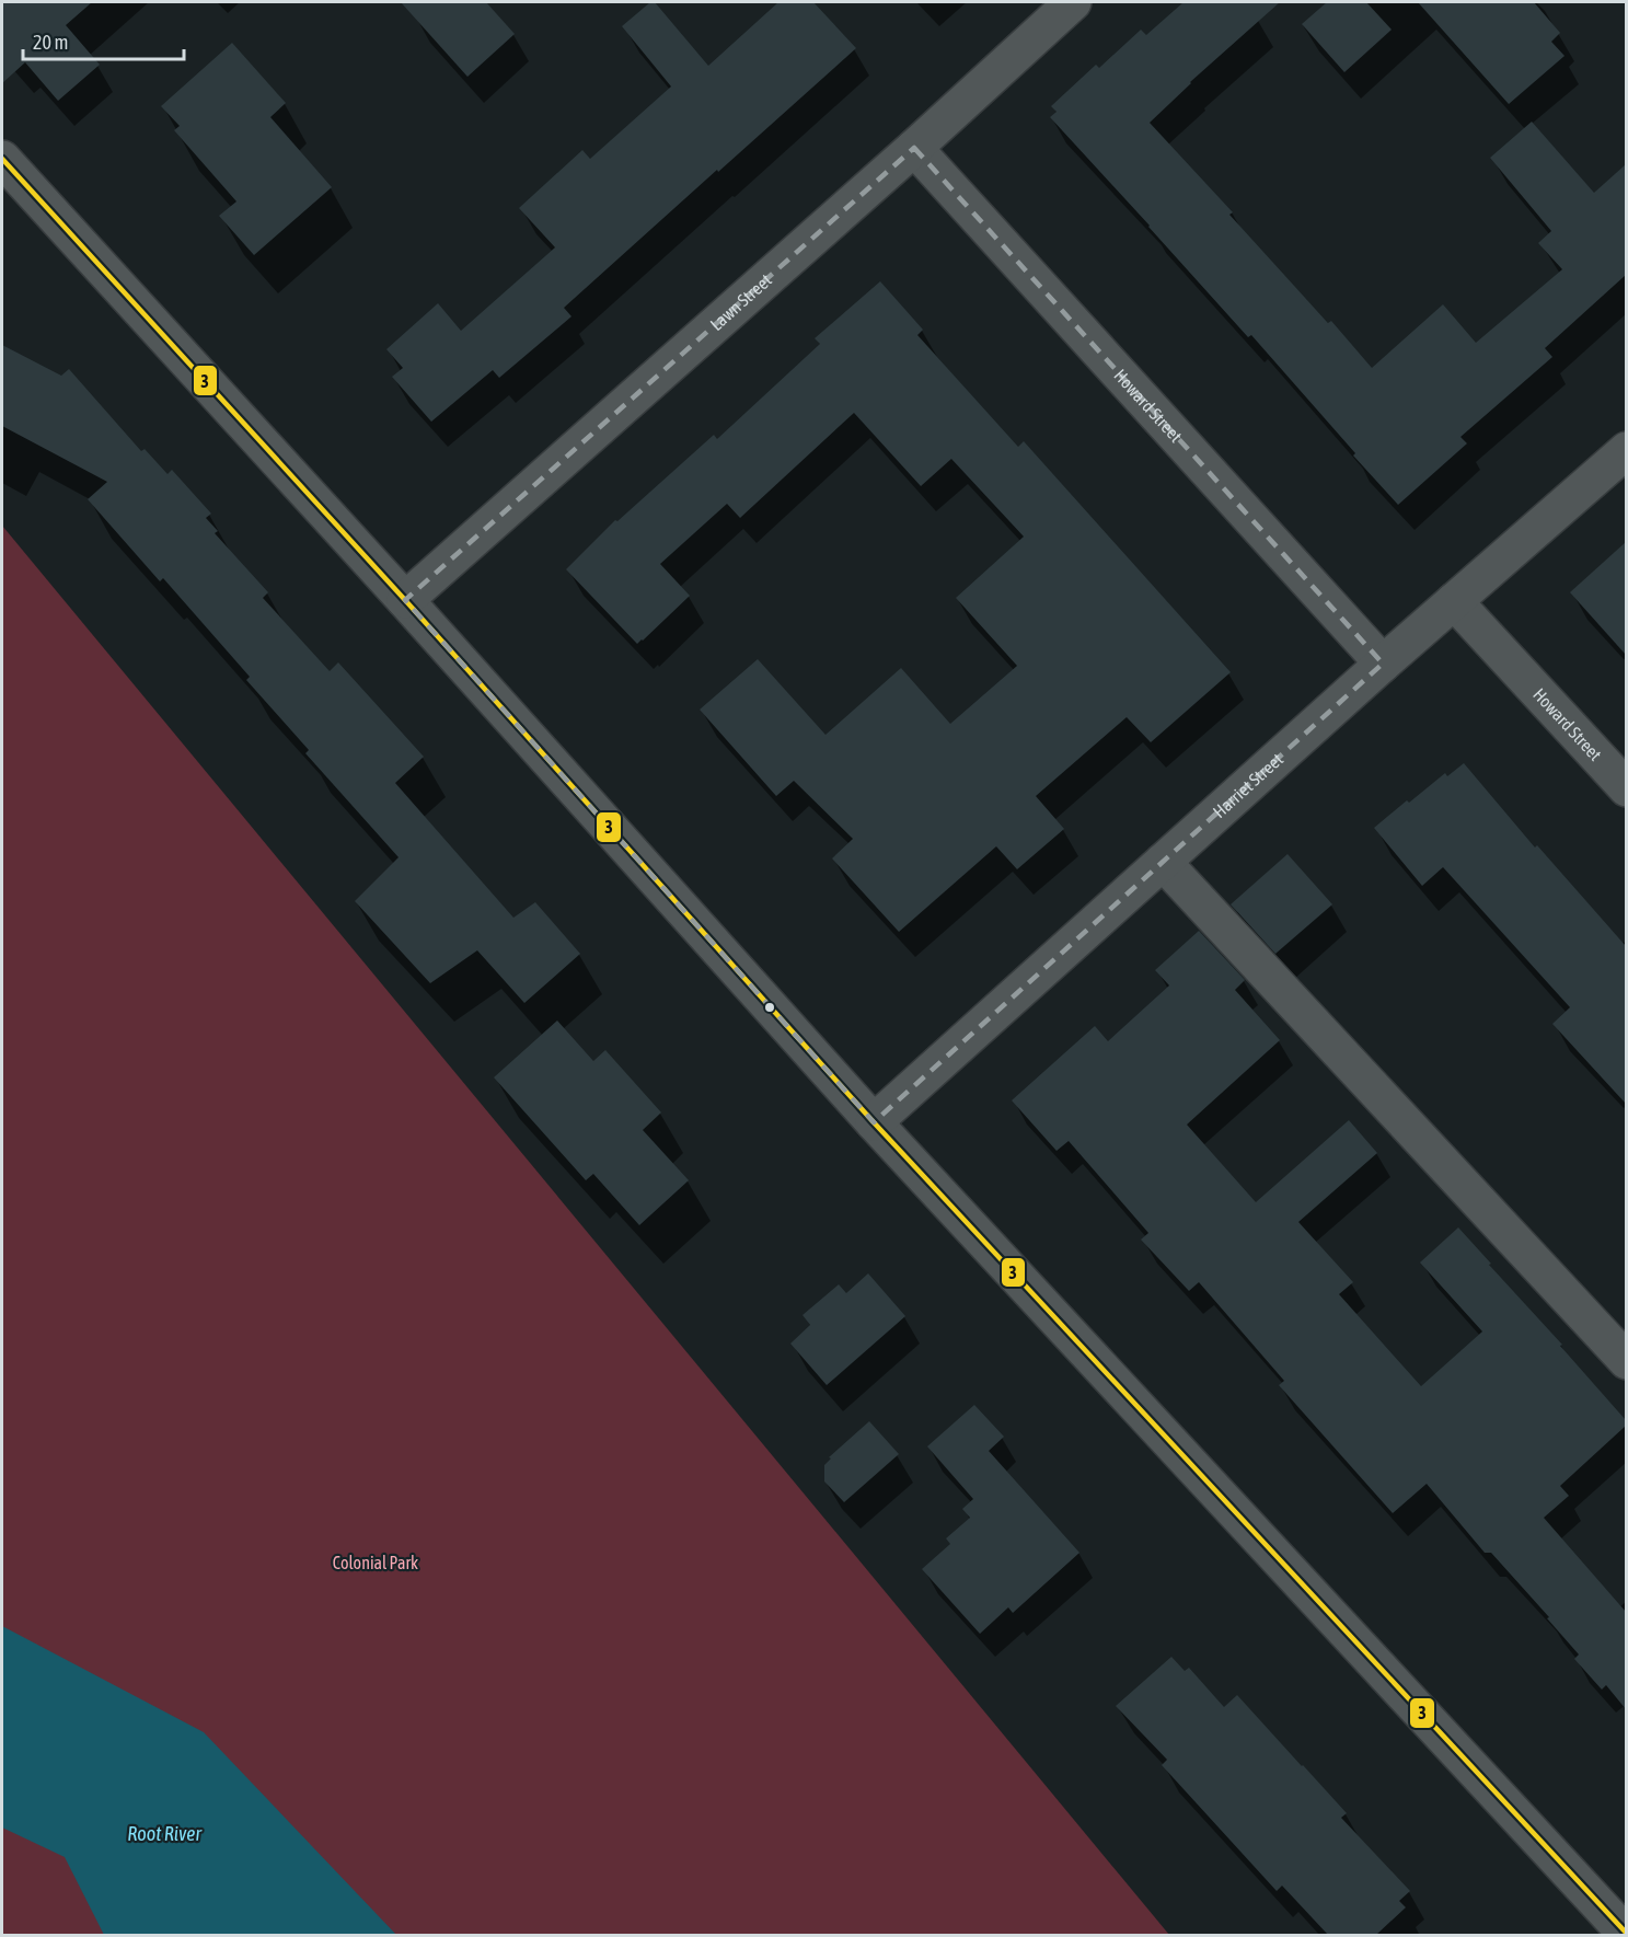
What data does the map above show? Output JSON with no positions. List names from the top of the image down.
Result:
{
  "streets": {
    "street": ["Lawn Street", "Howard Street", "Harriet Street"]
  },
  "crossings": [
    ["Lawn Street", "Howard Street"],
    ["Howard Street", "Harriet Street"]
  ],
  "water": ["Root River"],
  "parks": ["Colonial Park"],
  "lines": ["transit line 3"],
  "scale_bar": "20 m"
}
